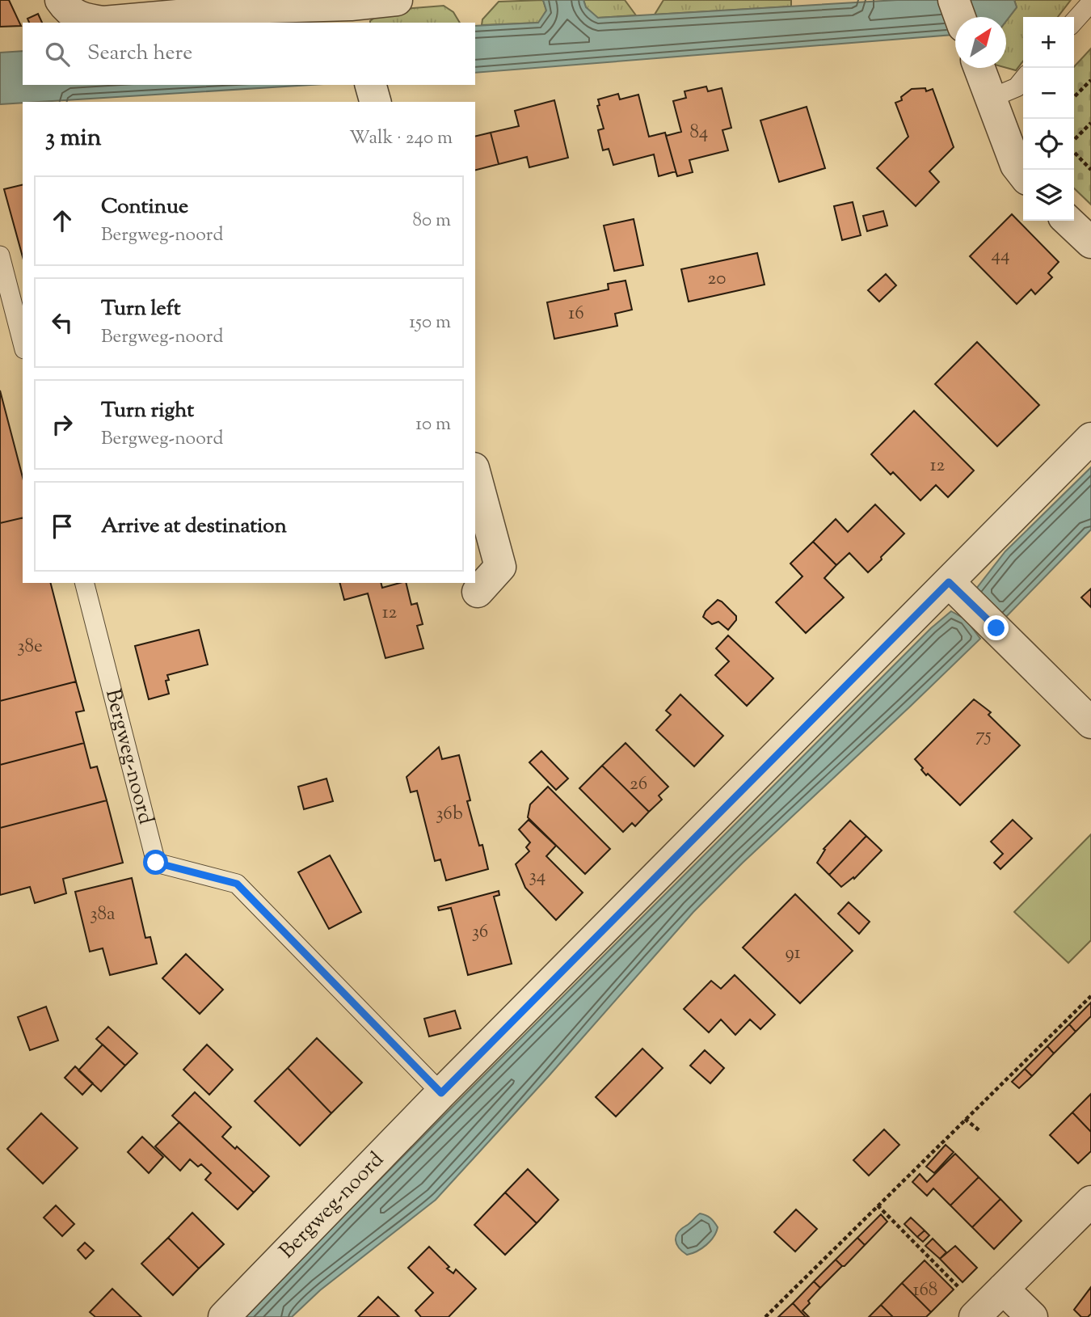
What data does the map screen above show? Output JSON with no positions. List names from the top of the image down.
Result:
{
  "streets": {
    "street": ["Bergweg-noord"]
  },
  "house_numbers": [
    "84",
    "44",
    "20",
    "16",
    "12",
    "12",
    "38e",
    "75",
    "26",
    "36b",
    "34",
    "38a",
    "36",
    "91",
    "168"
  ],
  "north": "top right",
  "page": {
    "map_buttons": ["+", "−"],
    "search": "Search here",
    "heading": ["3 min", "Walk · 240 m"],
    "list": [
      ["Continue", "Bergweg-noord", "80 m"],
      ["Turn left", "Bergweg-noord", "150 m"],
      ["Turn right", "Bergweg-noord", "10 m"],
      "Arrive at destination"
    ]
  }
}
